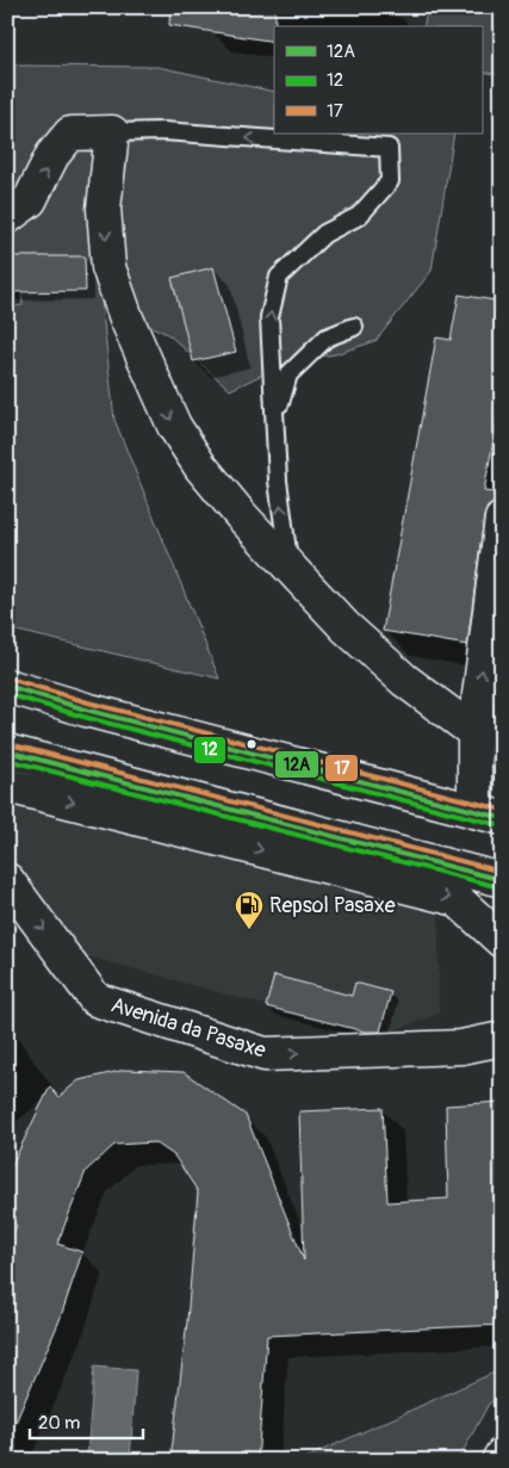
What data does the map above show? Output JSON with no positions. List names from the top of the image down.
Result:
{
  "streets": {
    "street": ["Avenida da Pasaxe"]
  },
  "places": {
    "fuel station": ["Repsol Pasaxe"]
  },
  "lines": ["transit line 17", "transit line 12A", "transit line 12"],
  "legend": ["12A", "12", "17"],
  "scale_bar": "20 m"
}
